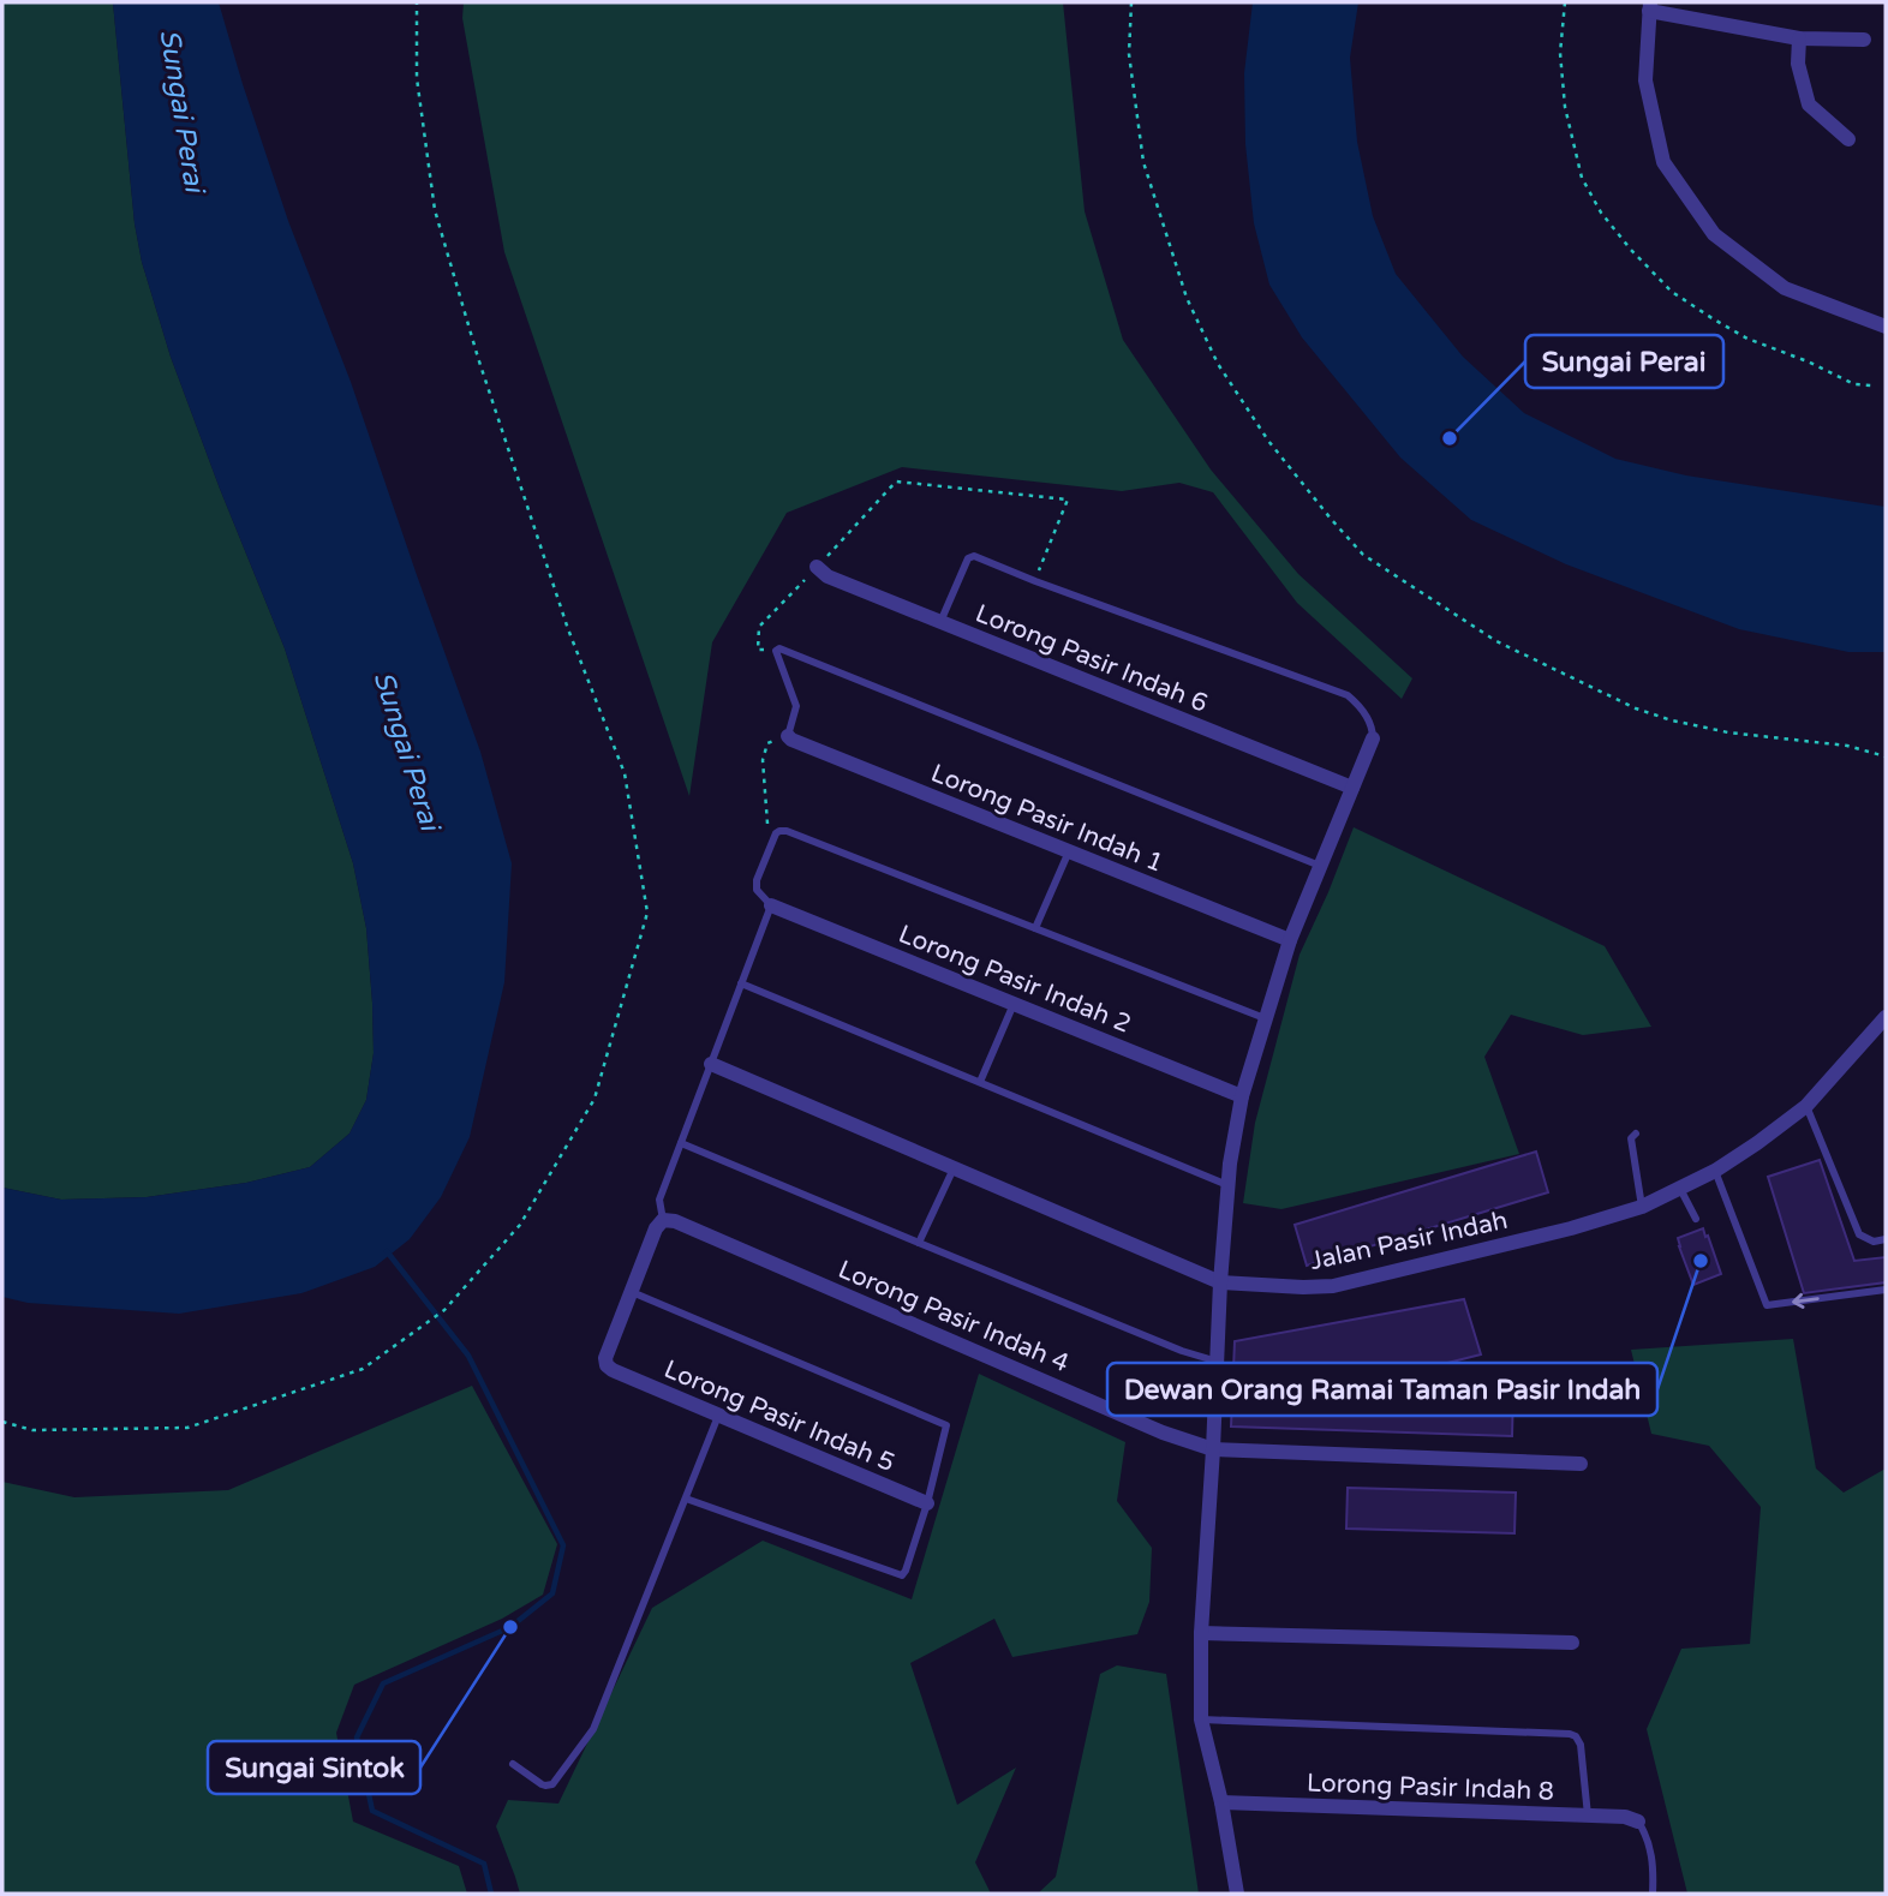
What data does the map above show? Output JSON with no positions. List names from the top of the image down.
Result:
{
  "streets": {
    "street": [
      "Lorong Pasir Indah 6",
      "Lorong Pasir Indah 1",
      "Lorong Pasir Indah 2",
      "Jalan Pasir Indah",
      "Lorong Pasir Indah 4",
      "Lorong Pasir Indah 5",
      "Lorong Pasir Indah 8"
    ]
  },
  "water": ["Sungai Perai"],
  "places": ["Sungai Perai", "Dewan Orang Ramai Taman Pasir Indah", "Sungai Sintok"]
}
